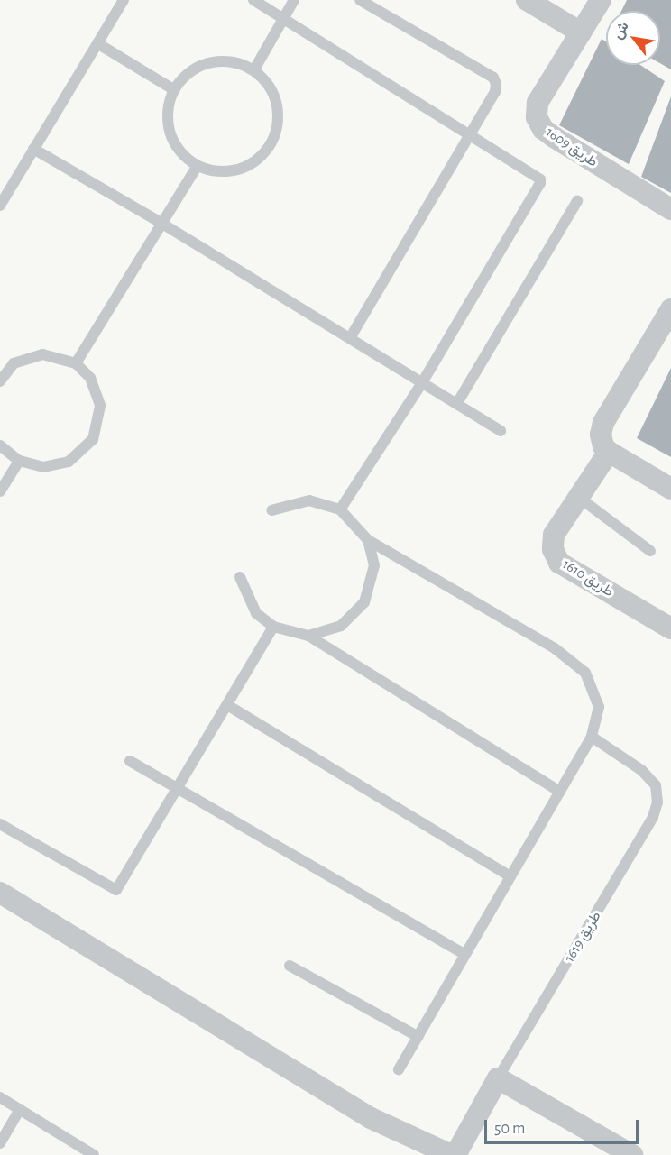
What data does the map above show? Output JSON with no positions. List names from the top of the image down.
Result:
{
  "streets": {
    "street": ["طريق 1609", "طريق 1610", "طريق 1619"]
  },
  "scale_bar": "50 m",
  "north": "top left"
}
